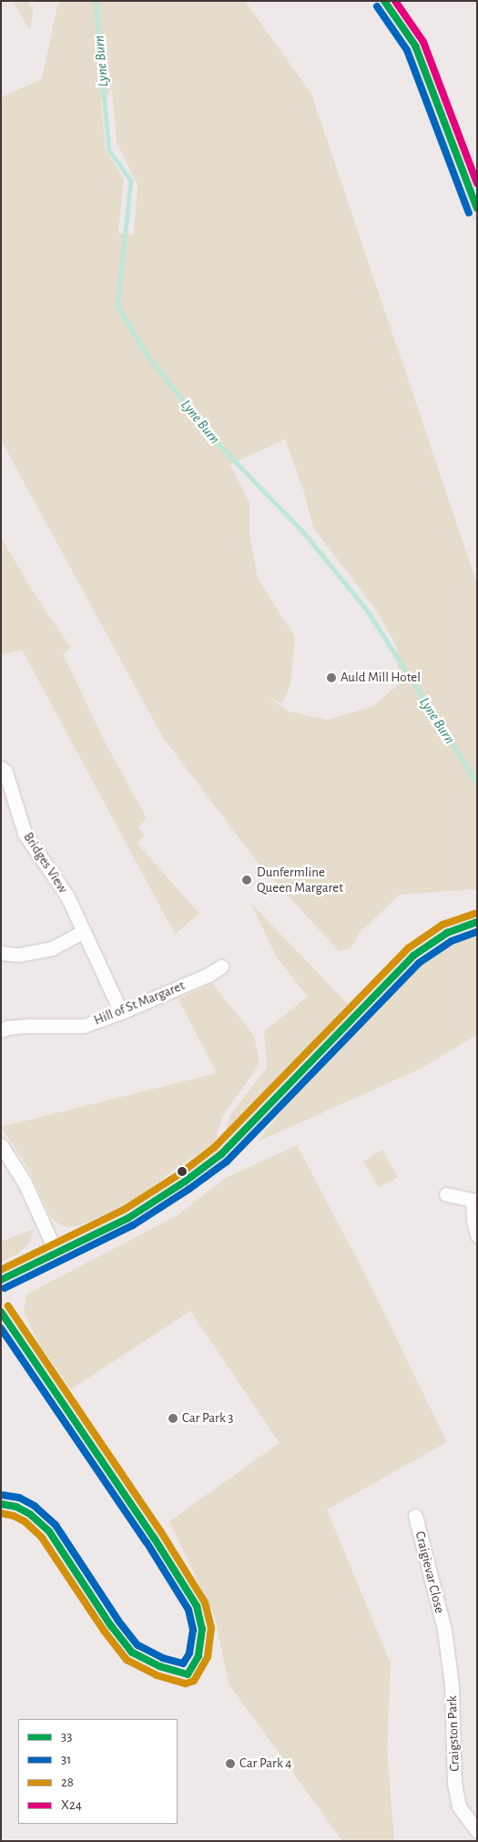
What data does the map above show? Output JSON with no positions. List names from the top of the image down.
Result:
{
  "streets": {
    "street": [
      "Bridges View",
      "Hill of St Margaret",
      "Craigievar Close",
      "Craigston Park"
    ]
  },
  "crossings": [
    ["Bridges View", "Hill of St Margaret"],
    ["Craigievar Close", "Craigston Park"]
  ],
  "water": ["Lyne Burn"],
  "places": [
    "Auld Mill Hotel",
    "Dunfermline Queen Margaret",
    "Car Park 3",
    "Car Park 4"
  ],
  "lines": [
    "transit line 33",
    "transit line X24",
    "transit line 31",
    "transit line 28"
  ],
  "legend": [
    "33",
    "31",
    "28",
    "X24"
  ]
}
